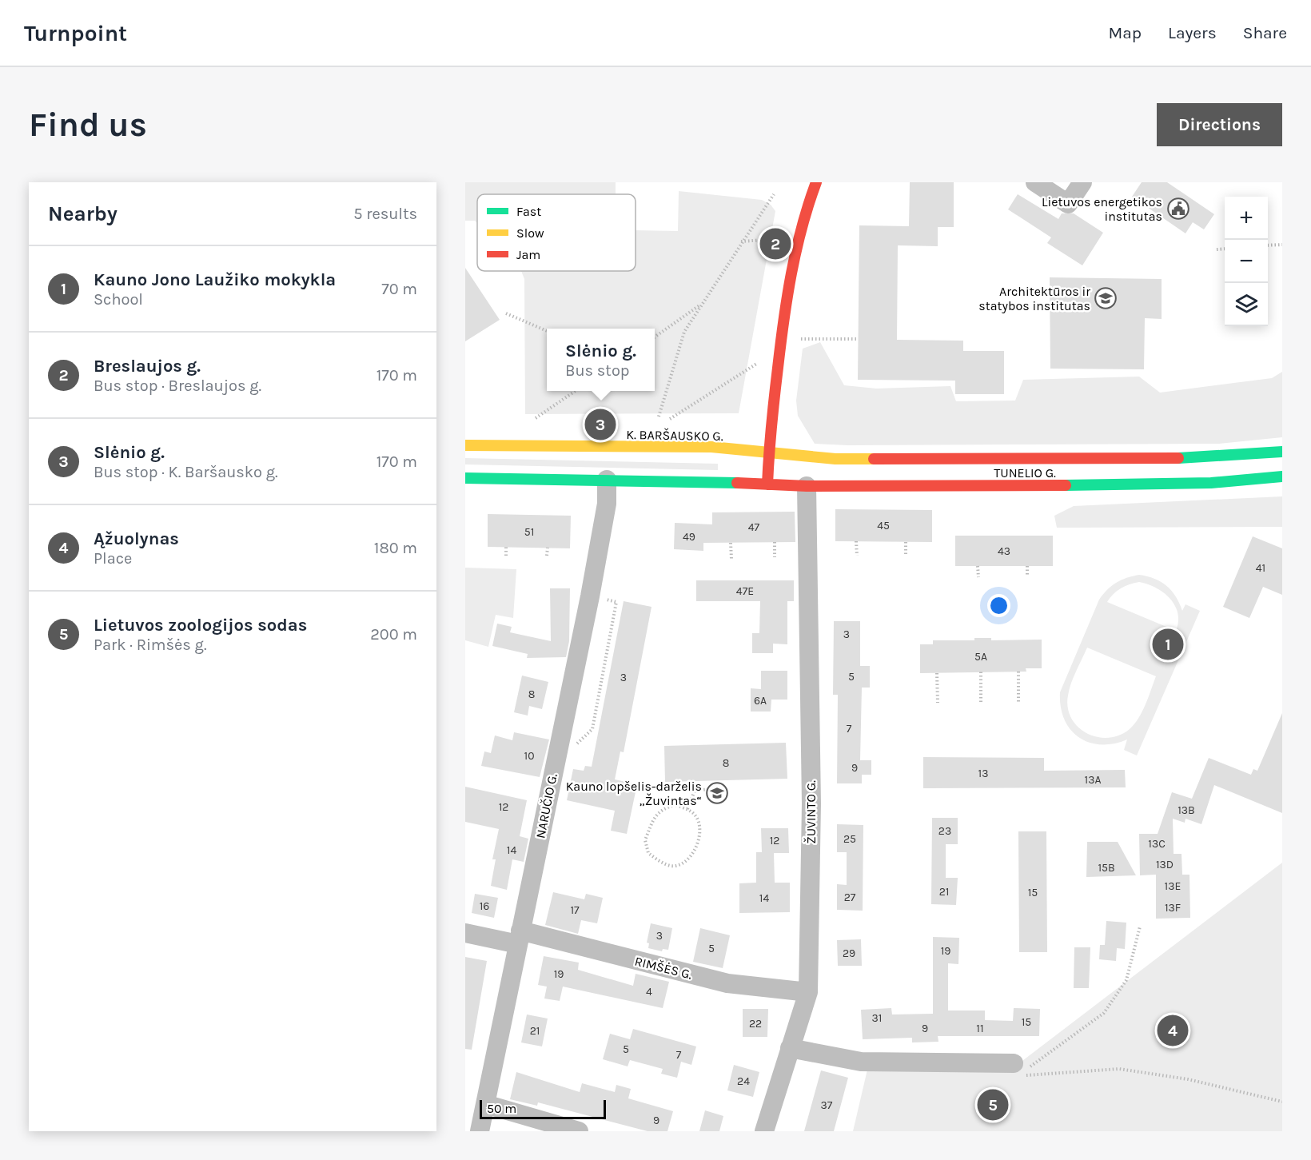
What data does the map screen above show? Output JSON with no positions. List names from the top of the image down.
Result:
{
  "streets": {
    "main road": ["K. BARŠAUSKO G.", "TUNELIO G."],
    "street": ["NARUČIO G.", "ŽUVINTO G.", "RIMŠĖS G."]
  },
  "crossings": [
    ["K. BARŠAUSKO G.", "TUNELIO G."],
    ["TUNELIO G.", "ŽUVINTO G."],
    ["NARUČIO G.", "RIMŠĖS G."],
    ["ŽUVINTO G.", "RIMŠĖS G."]
  ],
  "places": {
    "public building": ["Lietuvos energetikos institutas"],
    "school or university": ["Architektūros ir statybos institutas", "Kauno lopšelis-darželis „Žuvintas“"]
  },
  "house_numbers": [
    "45",
    "47",
    "51",
    "49",
    "43",
    "41",
    "47E",
    "3",
    "5A",
    "5",
    "3",
    "8",
    "6A",
    "7",
    "10",
    "8",
    "9",
    "13",
    "13A",
    "12",
    "13B",
    "23",
    "25",
    "12",
    "13C",
    "14",
    "13D",
    "15B",
    "13E",
    "21",
    "15",
    "27",
    "14",
    "16",
    "13F",
    "17",
    "3",
    "5",
    "19",
    "29",
    "19",
    "4",
    "31",
    "15",
    "22",
    "9",
    "11",
    "21",
    "5",
    "7",
    "24",
    "37",
    "9"
  ],
  "legend": ["Fast", "Slow", "Jam"],
  "scale_bar": "50 m",
  "page": {
    "header": "Turnpoint",
    "nav": ["Map", "Layers", "Share"],
    "buttons": "Directions",
    "title": "Find us",
    "heading": ["Nearby", "5 results"],
    "map_buttons": ["+", "−"],
    "pins": [
      "2",
      "3",
      "1",
      "4",
      "5"
    ],
    "list": [
      {
        "mark": "1",
        "name": "Kauno Jono Laužiko mokykla",
        "note": "School",
        "value": "70 m"
      },
      {
        "mark": "2",
        "name": "Breslaujos g.",
        "note": "Bus stop · Breslaujos g.",
        "value": "170 m"
      },
      {
        "mark": "3",
        "name": "Slėnio g.",
        "note": "Bus stop · K. Baršausko g.",
        "value": "170 m"
      },
      {
        "mark": "4",
        "name": "Ąžuolynas",
        "note": "Place",
        "value": "180 m"
      },
      {
        "mark": "5",
        "name": "Lietuvos zoologijos sodas",
        "note": "Park · Rimšės g.",
        "value": "200 m"
      }
    ],
    "popup": ["Slėnio g.", "Bus stop"],
    "scale": "50 m"
  }
}
